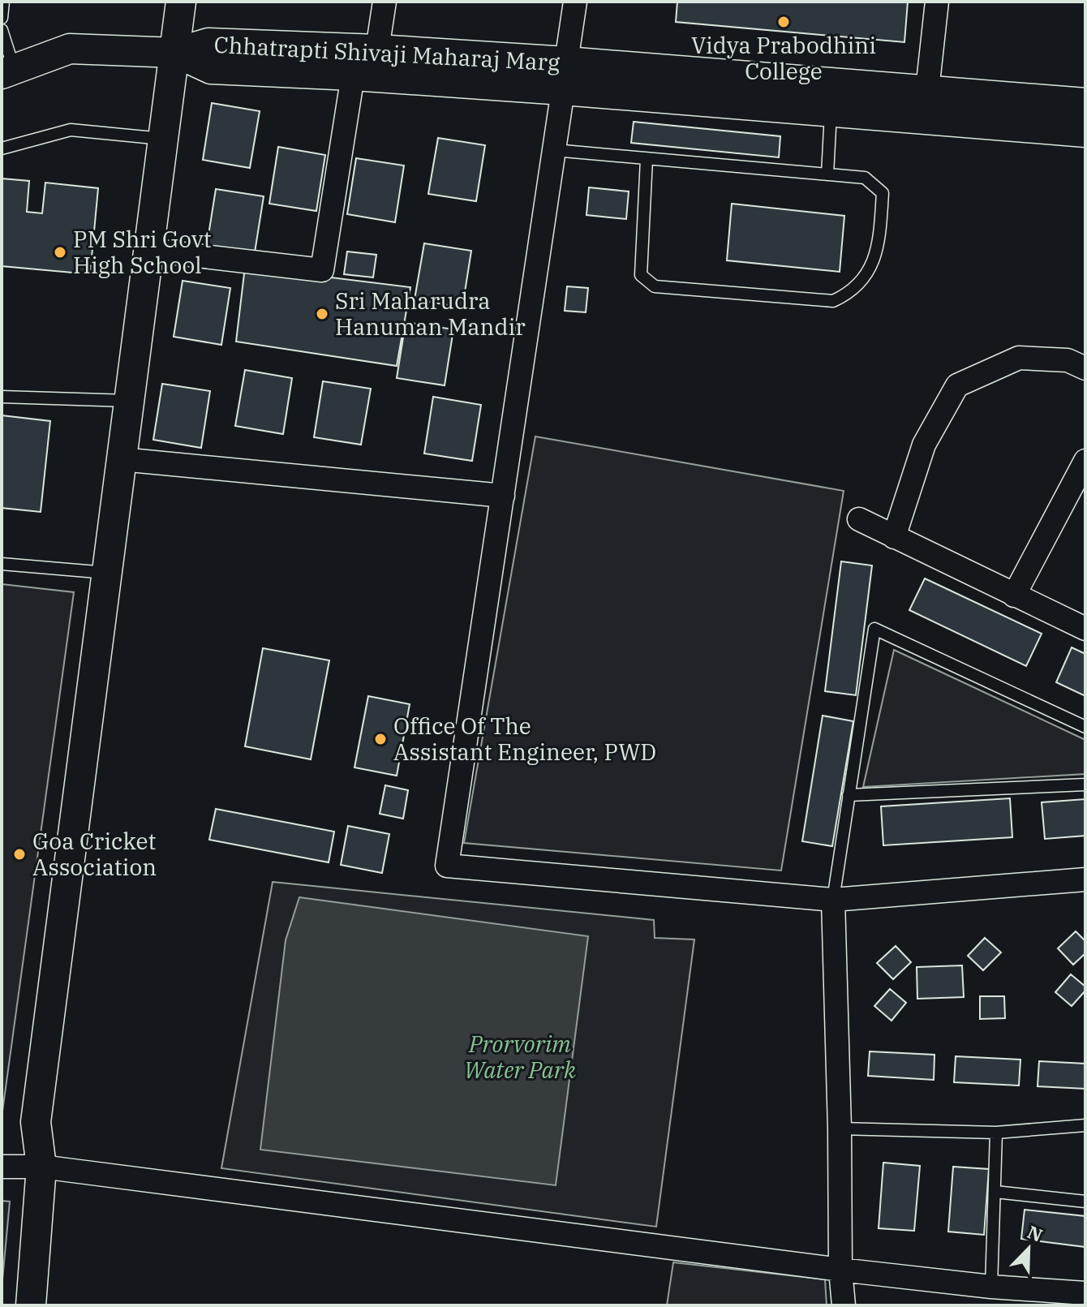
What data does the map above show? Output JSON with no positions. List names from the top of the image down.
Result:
{
  "streets": {
    "street": ["Chhatrapti Shivaji Maharaj Marg"]
  },
  "parks": ["Prorvorim Water Park"],
  "places": [
    "Vidya Prabodhini College",
    "PM Shri Govt High School",
    "Sri Maharudra Hanuman Mandir",
    "Office Of The Assistant Engineer, PWD",
    "Goa Cricket Association"
  ],
  "north": "top right"
}
